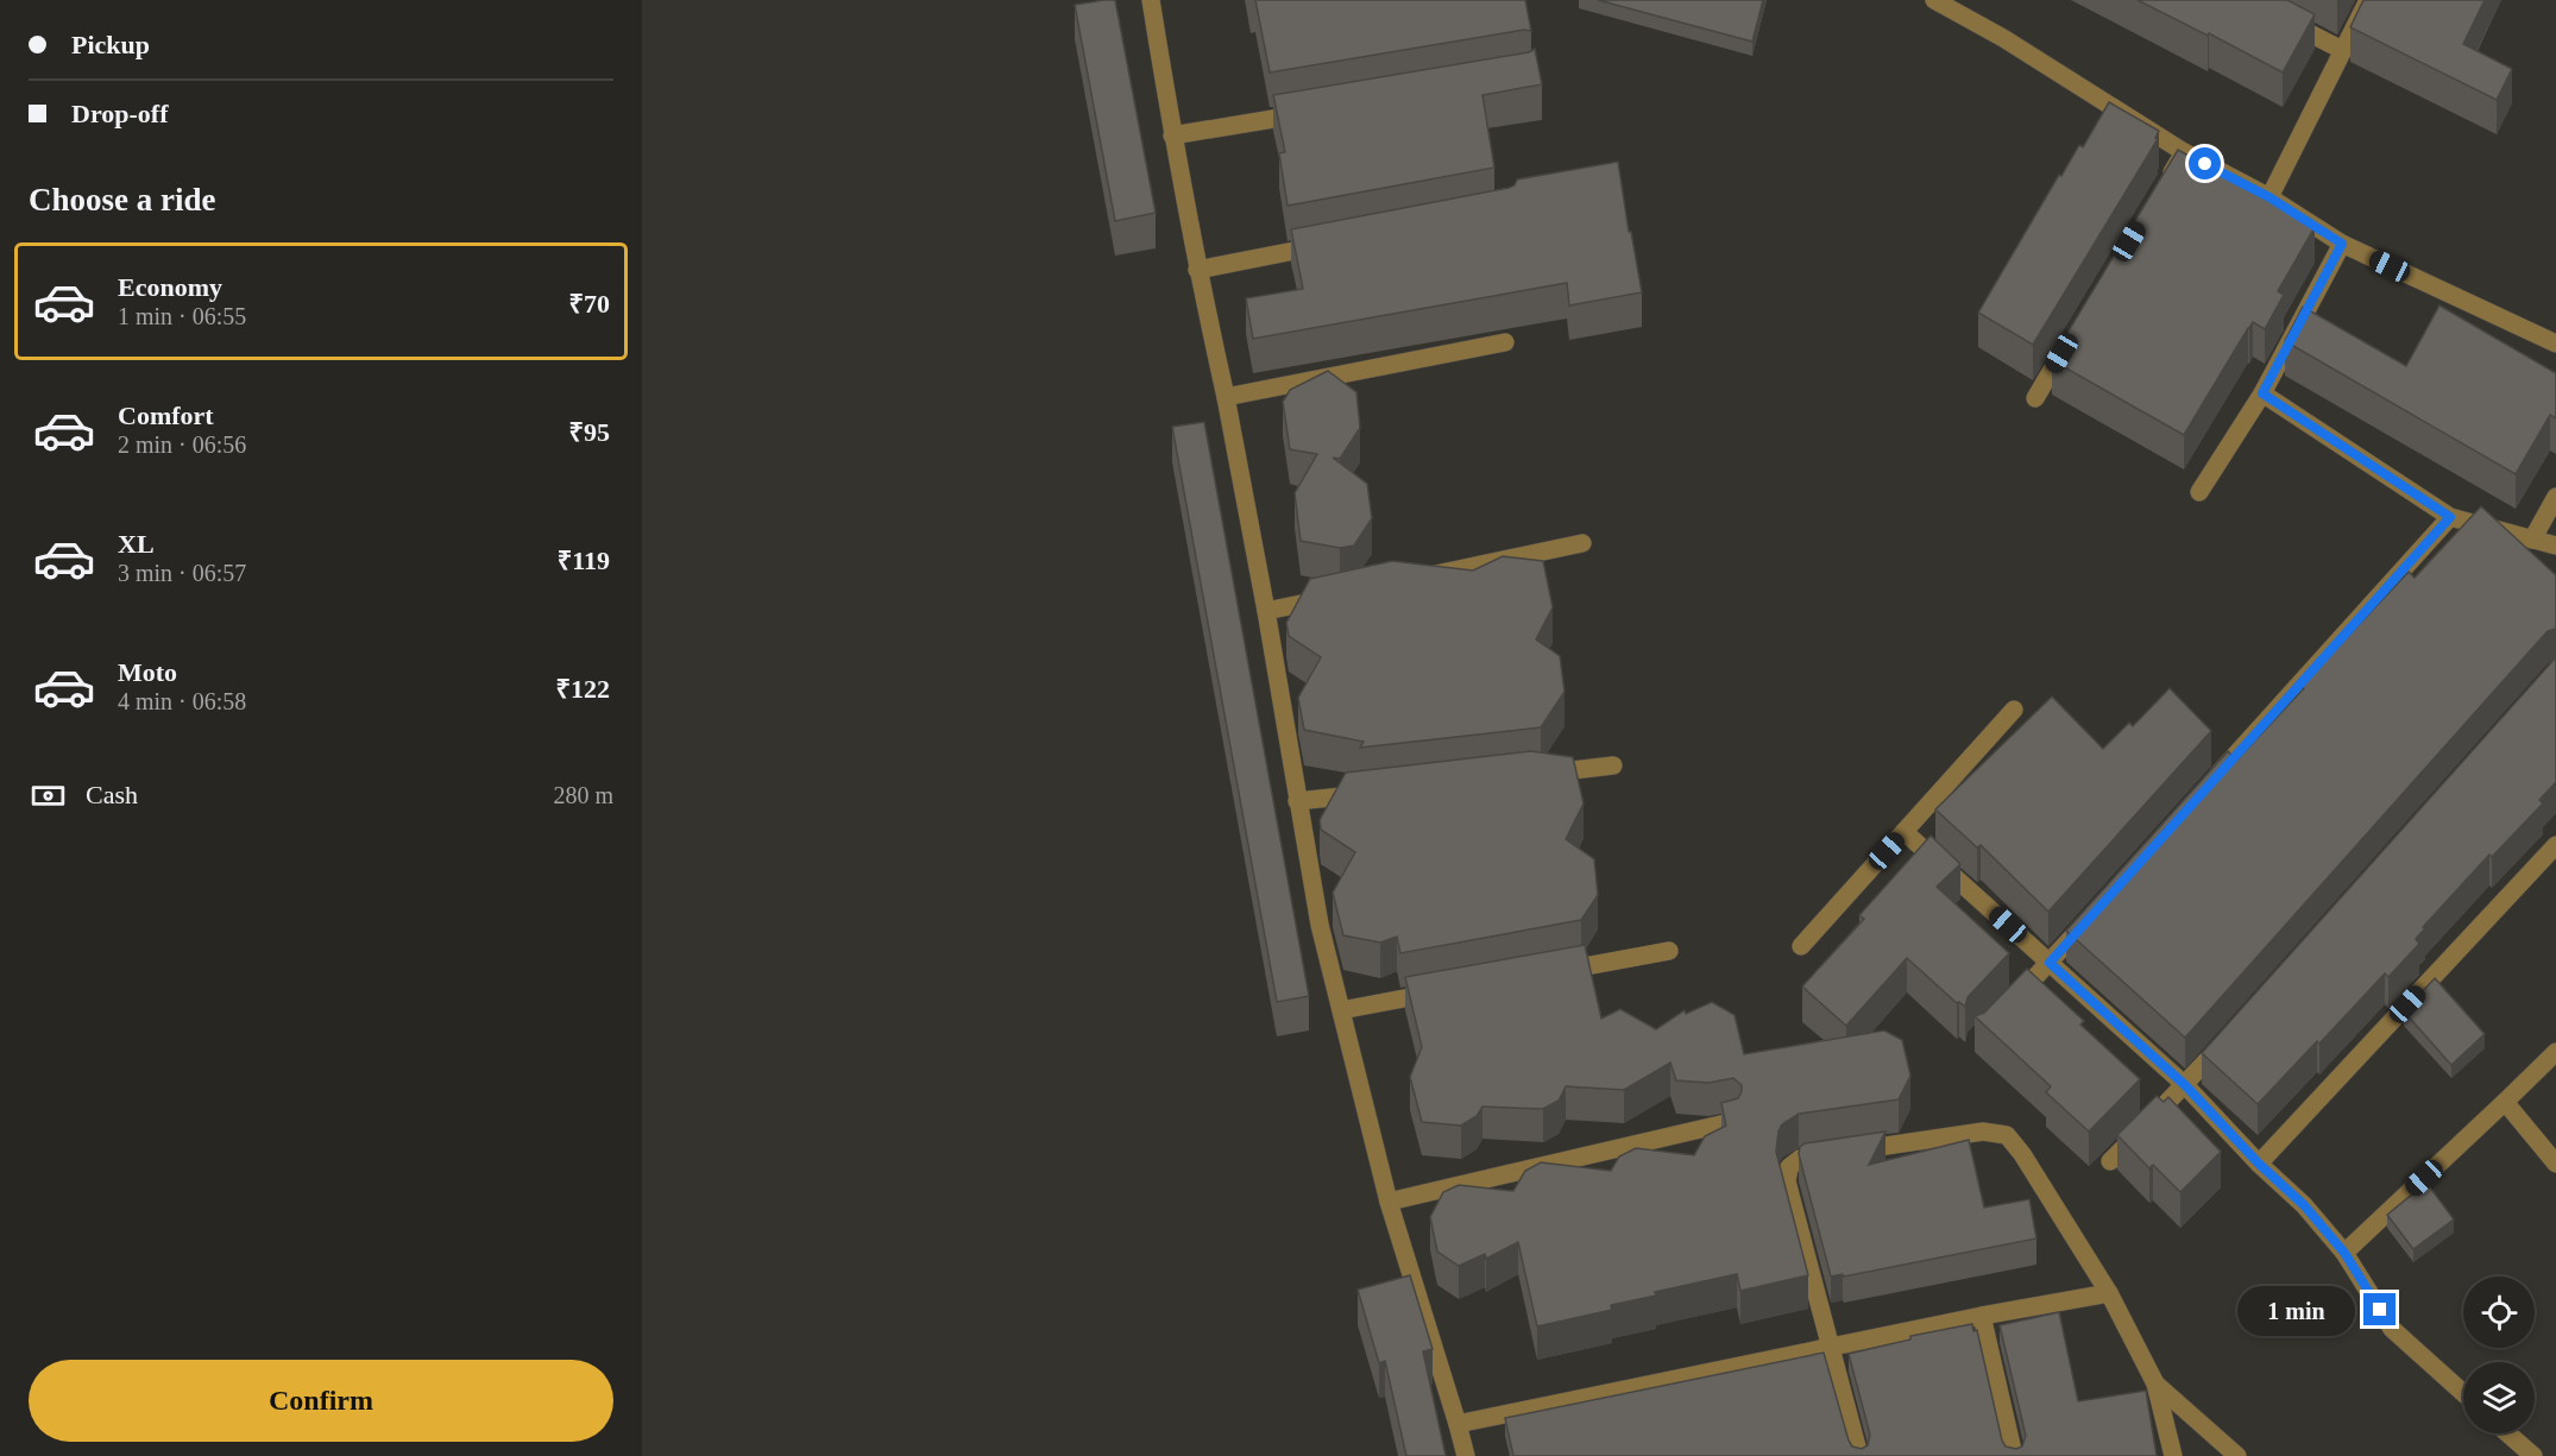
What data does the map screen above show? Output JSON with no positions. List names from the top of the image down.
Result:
{
  "page": {
    "banner": ["Pickup", "Drop-off"],
    "heading": "Choose a ride",
    "list": [
      {
        "name": "Economy",
        "note": "1 min · 06:55",
        "value": "₹70"
      },
      {
        "name": "Comfort",
        "note": "2 min · 06:56",
        "value": "₹95"
      },
      {
        "name": "XL",
        "note": "3 min · 06:57",
        "value": "₹119"
      },
      {
        "name": "Moto",
        "note": "4 min · 06:58",
        "value": "₹122"
      }
    ],
    "pay": ["Cash", "280 m"],
    "bubble": "1 min",
    "buttons": "Confirm"
  }
}
